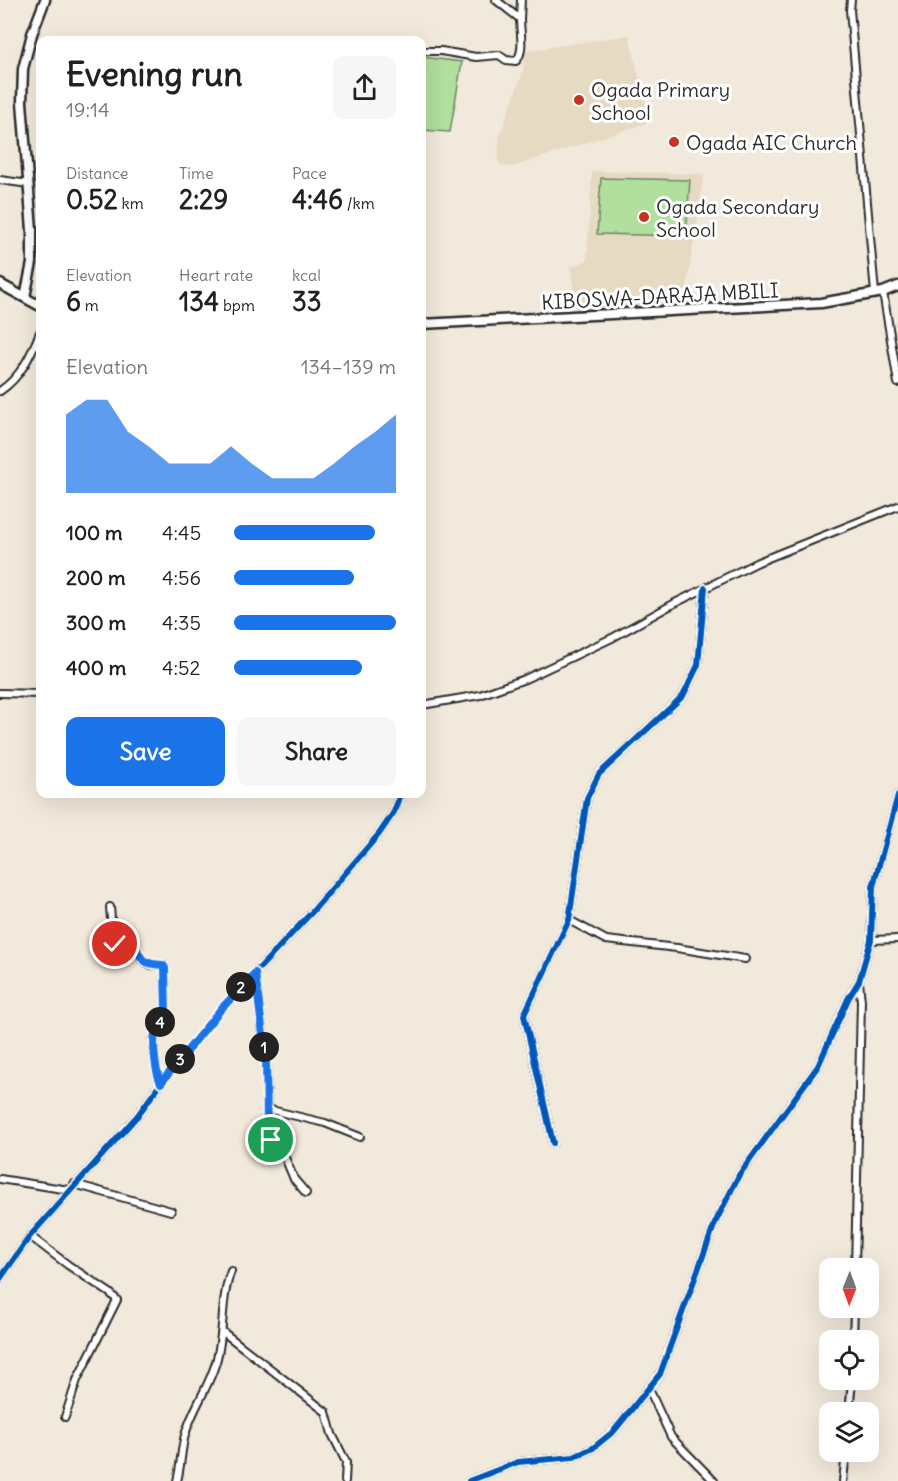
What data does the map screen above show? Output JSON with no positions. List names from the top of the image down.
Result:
{
  "streets": {
    "main road": ["KIBOSWA-DARAJA MBILI"]
  },
  "places": ["Ogada Primary School", "Ogada AIC Church", "Ogada Secondary School"],
  "north": "bottom",
  "page": {
    "heading": ["Evening run", "19:14"],
    "stats": [
      ["Distance", "0.52 km"],
      ["Time", "2:29"],
      ["Pace", "4:46 /km"],
      ["Elevation", "6 m"],
      ["Heart rate", "134 bpm"],
      ["kcal", "33"]
    ],
    "chart": ["Elevation", "134–139 m"],
    "list": [
      {
        "name": "100 m",
        "note": "4:45"
      },
      {
        "name": "200 m",
        "note": "4:56"
      },
      {
        "name": "300 m",
        "note": "4:35"
      },
      {
        "name": "400 m",
        "note": "4:52"
      }
    ],
    "buttons": ["Save", "Share"],
    "pins": [
      "2",
      "4",
      "1",
      "3"
    ]
  }
}
